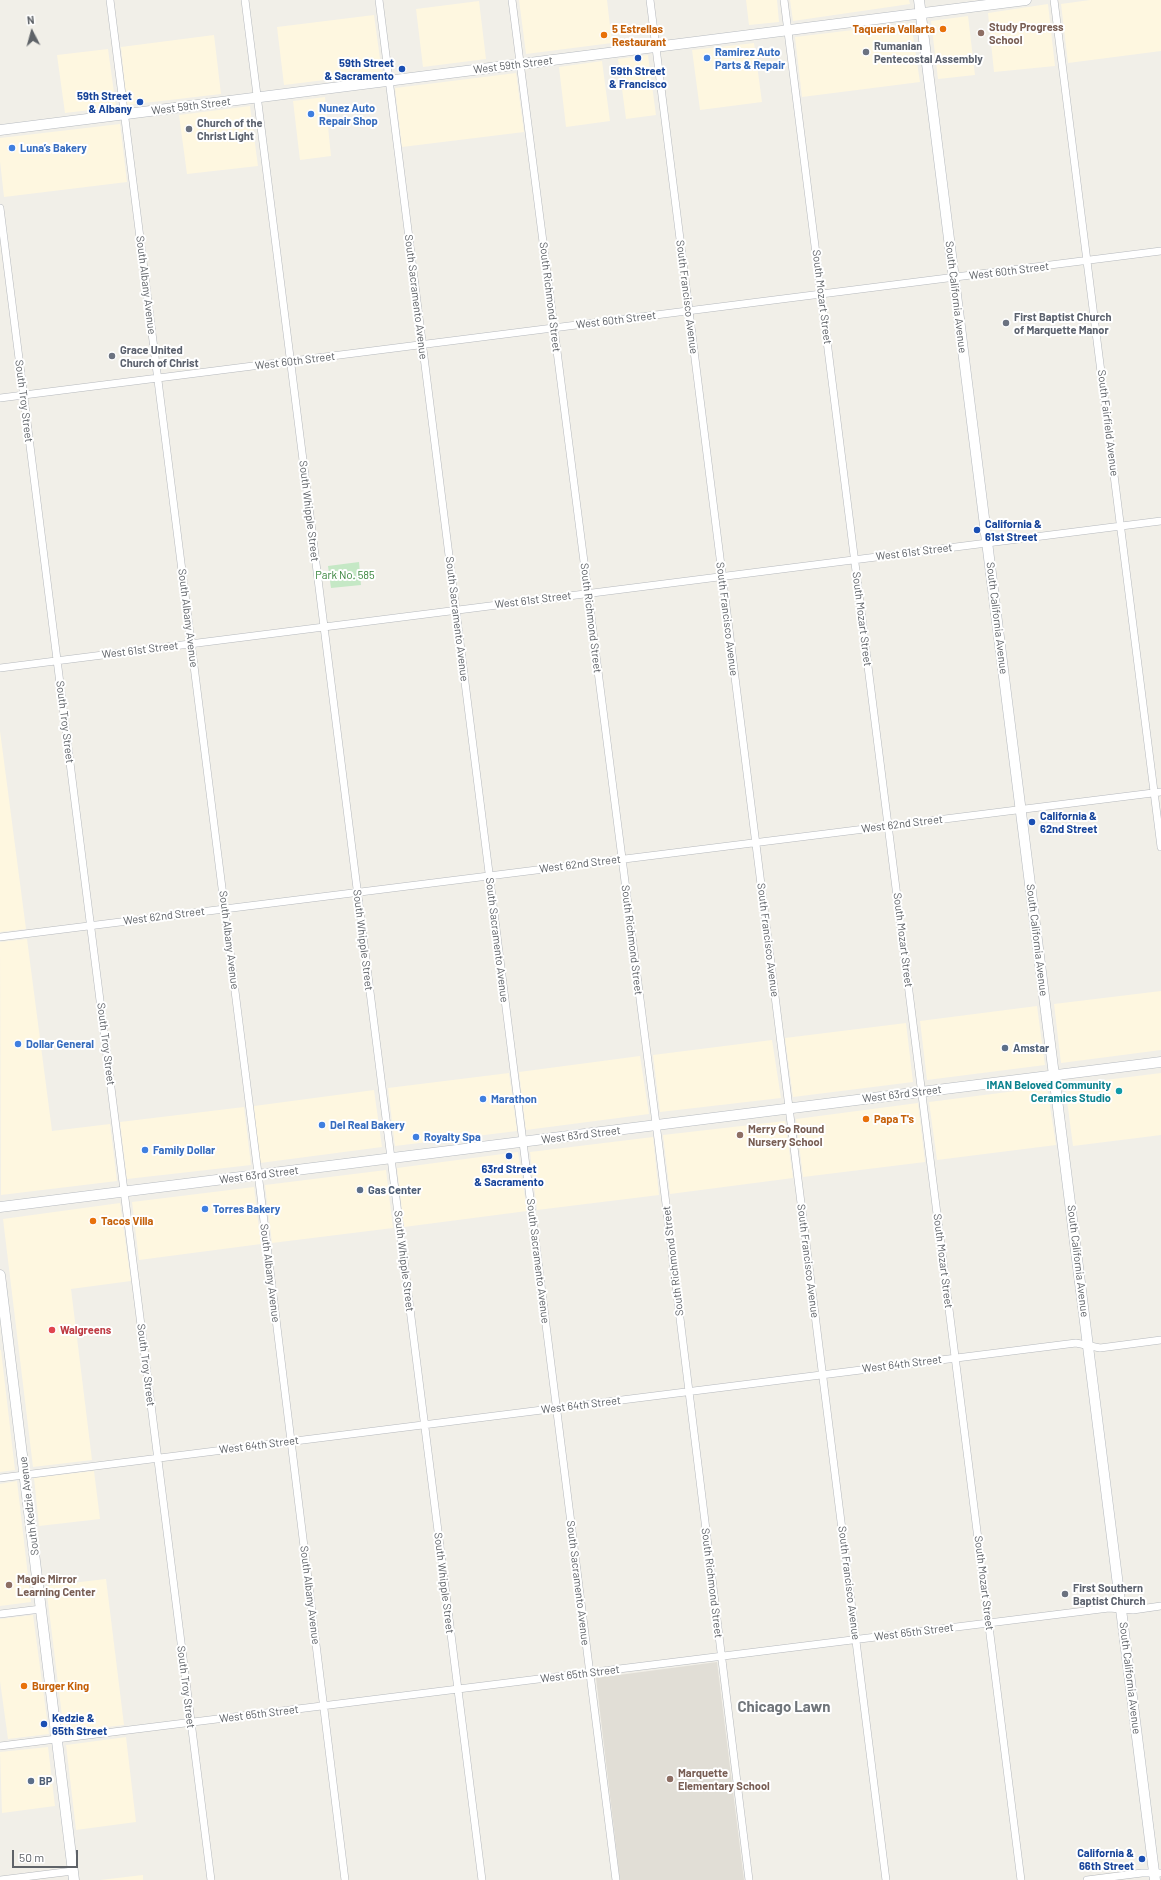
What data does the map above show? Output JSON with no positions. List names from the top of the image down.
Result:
{
  "streets": {
    "street": [
      "West 59th Street",
      "West 60th Street",
      "South Albany Avenue",
      "South Sacramento Avenue",
      "South Richmond Street",
      "South Francisco Avenue",
      "South Mozart Street",
      "South California Avenue",
      "South Troy Street",
      "South Fairfield Avenue",
      "South Whipple Street",
      "West 61st Street",
      "West 62nd Street",
      "West 63rd Street",
      "West 64th Street",
      "South Kedzie Avenue",
      "West 65th Street"
    ]
  },
  "crossings": [
    ["West 59th Street", "South Albany Avenue"],
    ["West 59th Street", "South Sacramento Avenue"],
    ["West 59th Street", "South Richmond Street"],
    ["West 59th Street", "South Francisco Avenue"],
    ["West 59th Street", "South Mozart Street"],
    ["West 59th Street", "South California Avenue"],
    ["West 59th Street", "South Whipple Street"],
    ["West 60th Street", "South Albany Avenue"],
    ["West 60th Street", "South Sacramento Avenue"],
    ["West 60th Street", "South Richmond Street"],
    ["West 60th Street", "South Francisco Avenue"],
    ["West 60th Street", "South Mozart Street"],
    ["West 60th Street", "South California Avenue"],
    ["West 60th Street", "South Troy Street"],
    ["West 60th Street", "South Fairfield Avenue"],
    ["West 60th Street", "South Whipple Street"],
    ["South Albany Avenue", "West 61st Street"],
    ["South Albany Avenue", "West 62nd Street"],
    ["South Albany Avenue", "West 63rd Street"],
    ["South Albany Avenue", "West 64th Street"],
    ["South Albany Avenue", "West 65th Street"],
    ["South Sacramento Avenue", "West 61st Street"],
    ["South Sacramento Avenue", "West 62nd Street"],
    ["South Sacramento Avenue", "West 63rd Street"],
    ["South Sacramento Avenue", "West 64th Street"],
    ["South Sacramento Avenue", "West 65th Street"],
    ["South Richmond Street", "West 61st Street"],
    ["South Richmond Street", "West 62nd Street"],
    ["South Richmond Street", "West 63rd Street"],
    ["South Richmond Street", "West 64th Street"],
    ["South Richmond Street", "West 65th Street"],
    ["South Francisco Avenue", "West 61st Street"],
    ["South Francisco Avenue", "West 62nd Street"],
    ["South Francisco Avenue", "West 63rd Street"],
    ["South Francisco Avenue", "West 64th Street"],
    ["South Francisco Avenue", "West 65th Street"],
    ["South Mozart Street", "West 61st Street"],
    ["South Mozart Street", "West 62nd Street"],
    ["South Mozart Street", "West 63rd Street"],
    ["South Mozart Street", "West 64th Street"],
    ["South Mozart Street", "West 65th Street"],
    ["South California Avenue", "West 61st Street"],
    ["South California Avenue", "West 62nd Street"],
    ["South California Avenue", "West 63rd Street"],
    ["South California Avenue", "West 64th Street"],
    ["South California Avenue", "West 65th Street"],
    ["South Troy Street", "West 61st Street"],
    ["South Troy Street", "West 62nd Street"],
    ["South Troy Street", "West 63rd Street"],
    ["South Troy Street", "West 64th Street"],
    ["South Troy Street", "West 65th Street"],
    ["South Fairfield Avenue", "West 61st Street"],
    ["South Fairfield Avenue", "West 62nd Street"],
    ["South Whipple Street", "West 61st Street"],
    ["South Whipple Street", "West 62nd Street"],
    ["South Whipple Street", "West 63rd Street"],
    ["South Whipple Street", "West 64th Street"],
    ["South Whipple Street", "West 65th Street"],
    ["West 64th Street", "South Kedzie Avenue"],
    ["South Kedzie Avenue", "West 65th Street"]
  ],
  "districts": ["Chicago Lawn"],
  "parks": ["Park No. 585"],
  "places": [
    "Taqueria Vallarta",
    "Study Progress School",
    "5 Estrellas Restaurant",
    "Rumanian Pentecostal Assembly",
    "59th Street & Francisco",
    "Ramirez Auto Parts & Repair",
    "59th Street & Sacramento",
    "59th Street & Albany",
    "Nunez Auto Repair Shop",
    "Church of the Christ Light",
    "Luna’s Bakery",
    "First Baptist Church of Marquette Manor",
    "Grace United Church of Christ",
    "California & 61st Street",
    "California & 62nd Street",
    "Dollar General",
    "Amstar",
    "IMAN Beloved Community Ceramics Studio",
    "Marathon",
    "Papa T's",
    "Del Real Bakery",
    "Merry Go Round Nursery School",
    "Royalty Spa",
    "Family Dollar",
    "63rd Street & Sacramento",
    "Gas Center",
    "Torres Bakery",
    "Tacos Villa",
    "Walgreens",
    "Magic Mirror Learning Center",
    "First Southern Baptist Church",
    "Burger King",
    "Kedzie & 65th Street",
    "Marquette Elementary School",
    "BP",
    "California & 66th Street"
  ],
  "scale_bar": "50 m",
  "north": "top"
}
